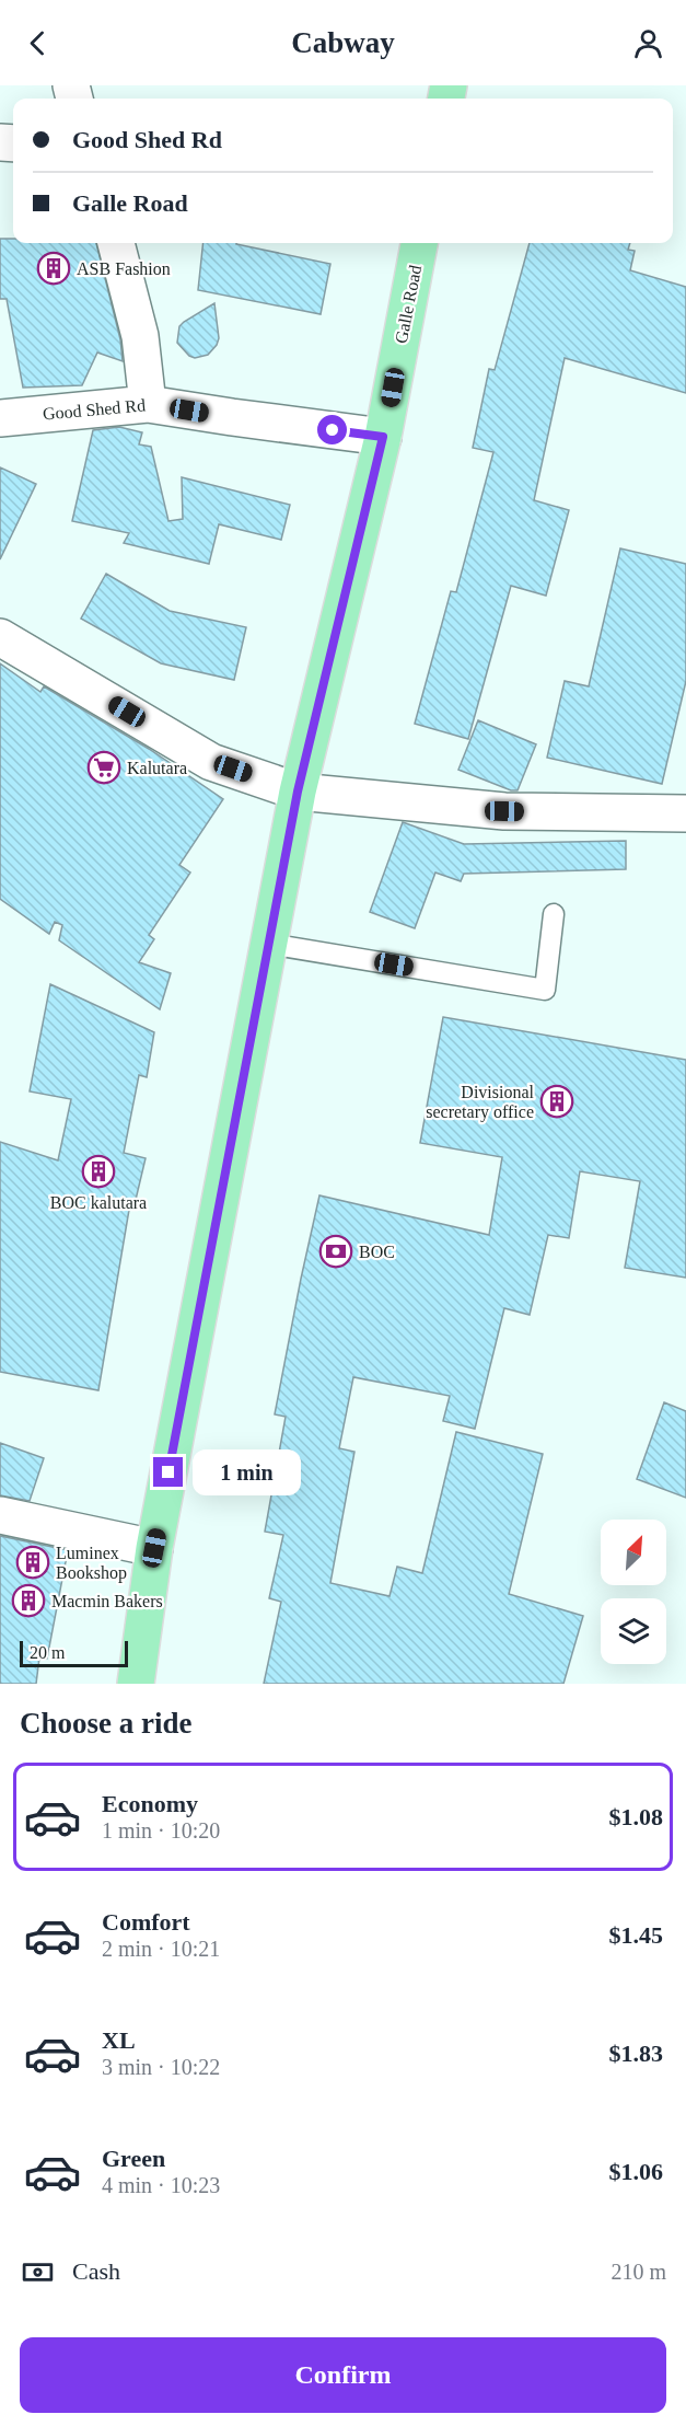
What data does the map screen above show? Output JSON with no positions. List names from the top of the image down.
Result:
{
  "streets": {
    "highway": ["Galle Road"],
    "street": ["Good Shed Rd"]
  },
  "crossings": [
    ["Galle Road", "Good Shed Rd"]
  ],
  "places": {
    "building": [
      "ASB Fashion",
      "Divisional secretary office",
      "BOC kalutara",
      "Luminex Bookshop",
      "Macmin Bakers"
    ],
    "supermarket": ["Kalutara"],
    "bank": ["BOC"]
  },
  "scale_bar": "20 m",
  "north": "top right",
  "page": {
    "header": "Cabway",
    "banner": ["Good Shed Rd", "Galle Road"],
    "bubble": "1 min",
    "scale": "20 m",
    "heading": "Choose a ride",
    "list": [
      {
        "name": "Economy",
        "note": "1 min · 10:20",
        "value": "$1.08"
      },
      {
        "name": "Comfort",
        "note": "2 min · 10:21",
        "value": "$1.45"
      },
      {
        "name": "XL",
        "note": "3 min · 10:22",
        "value": "$1.83"
      },
      {
        "name": "Green",
        "note": "4 min · 10:23",
        "value": "$1.06"
      }
    ],
    "pay": ["Cash", "210 m"],
    "buttons": "Confirm"
  }
}
